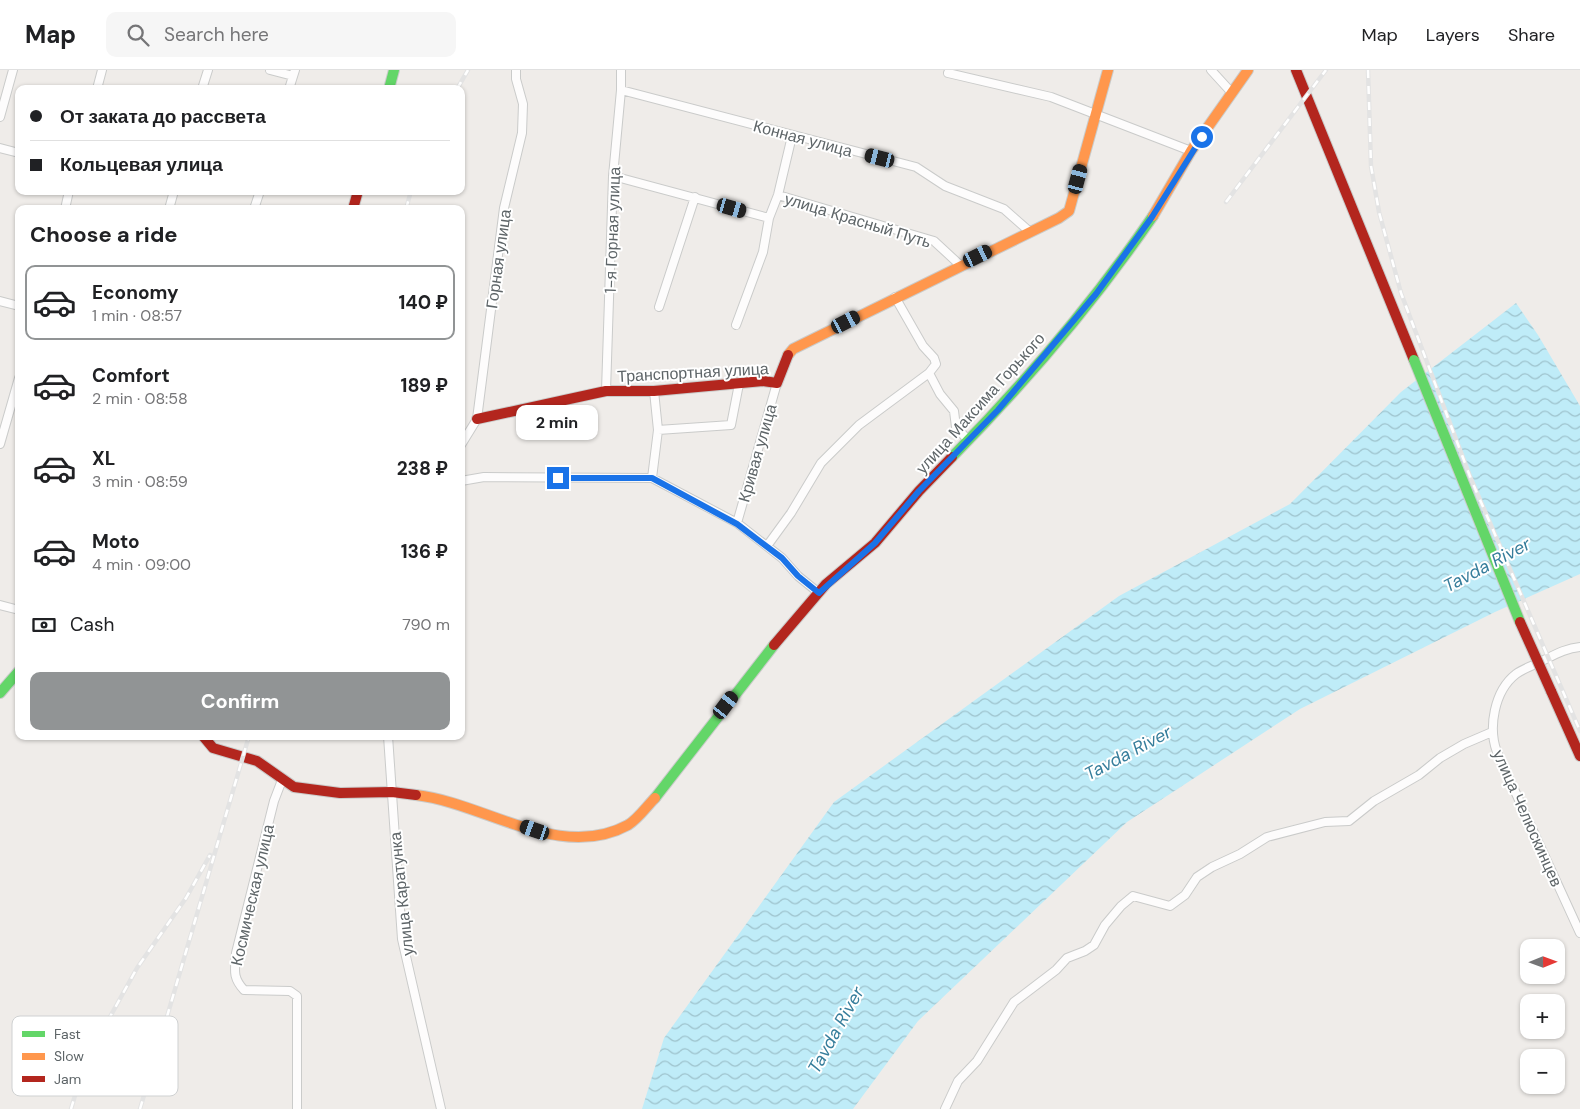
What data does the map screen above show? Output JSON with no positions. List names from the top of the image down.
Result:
{
  "streets": {
    "street": [
      "Конная улица",
      "улица Красный Путь",
      "1-я Горная улица",
      "Горная улица",
      "Транспортная улица",
      "улица Максима Горького",
      "Кривая улица",
      "улица Челюскинцев",
      "улица Каратунка",
      "Космическая улица"
    ]
  },
  "crossings": [
    ["Конная улица", "1-я Горная улица"],
    ["Конная улица", "Транспортная улица"],
    ["улица Красный Путь", "1-я Горная улица"],
    ["улица Красный Путь", "Транспортная улица"],
    ["1-я Горная улица", "Транспортная улица"],
    ["Горная улица", "Транспортная улица"],
    ["Транспортная улица", "Кривая улица"],
    ["улица Максима Горького", "улица Каратунка"],
    ["улица Максима Горького", "Космическая улица"]
  ],
  "water": ["Tavda River"],
  "legend": ["Fast", "Slow", "Jam"],
  "north": "right",
  "page": {
    "header": "Map",
    "search": "Search here",
    "nav": ["Map", "Layers", "Share"],
    "banner": ["От заката до рассвета", "Кольцевая улица"],
    "heading": "Choose a ride",
    "list": [
      {
        "name": "Economy",
        "note": "1 min · 08:57",
        "value": "140 ₽"
      },
      {
        "name": "Comfort",
        "note": "2 min · 08:58",
        "value": "189 ₽"
      },
      {
        "name": "XL",
        "note": "3 min · 08:59",
        "value": "238 ₽"
      },
      {
        "name": "Moto",
        "note": "4 min · 09:00",
        "value": "136 ₽"
      }
    ],
    "bubble": "2 min",
    "pay": ["Cash", "790 m"],
    "buttons": "Confirm",
    "map_buttons": ["+", "−"]
  }
}
